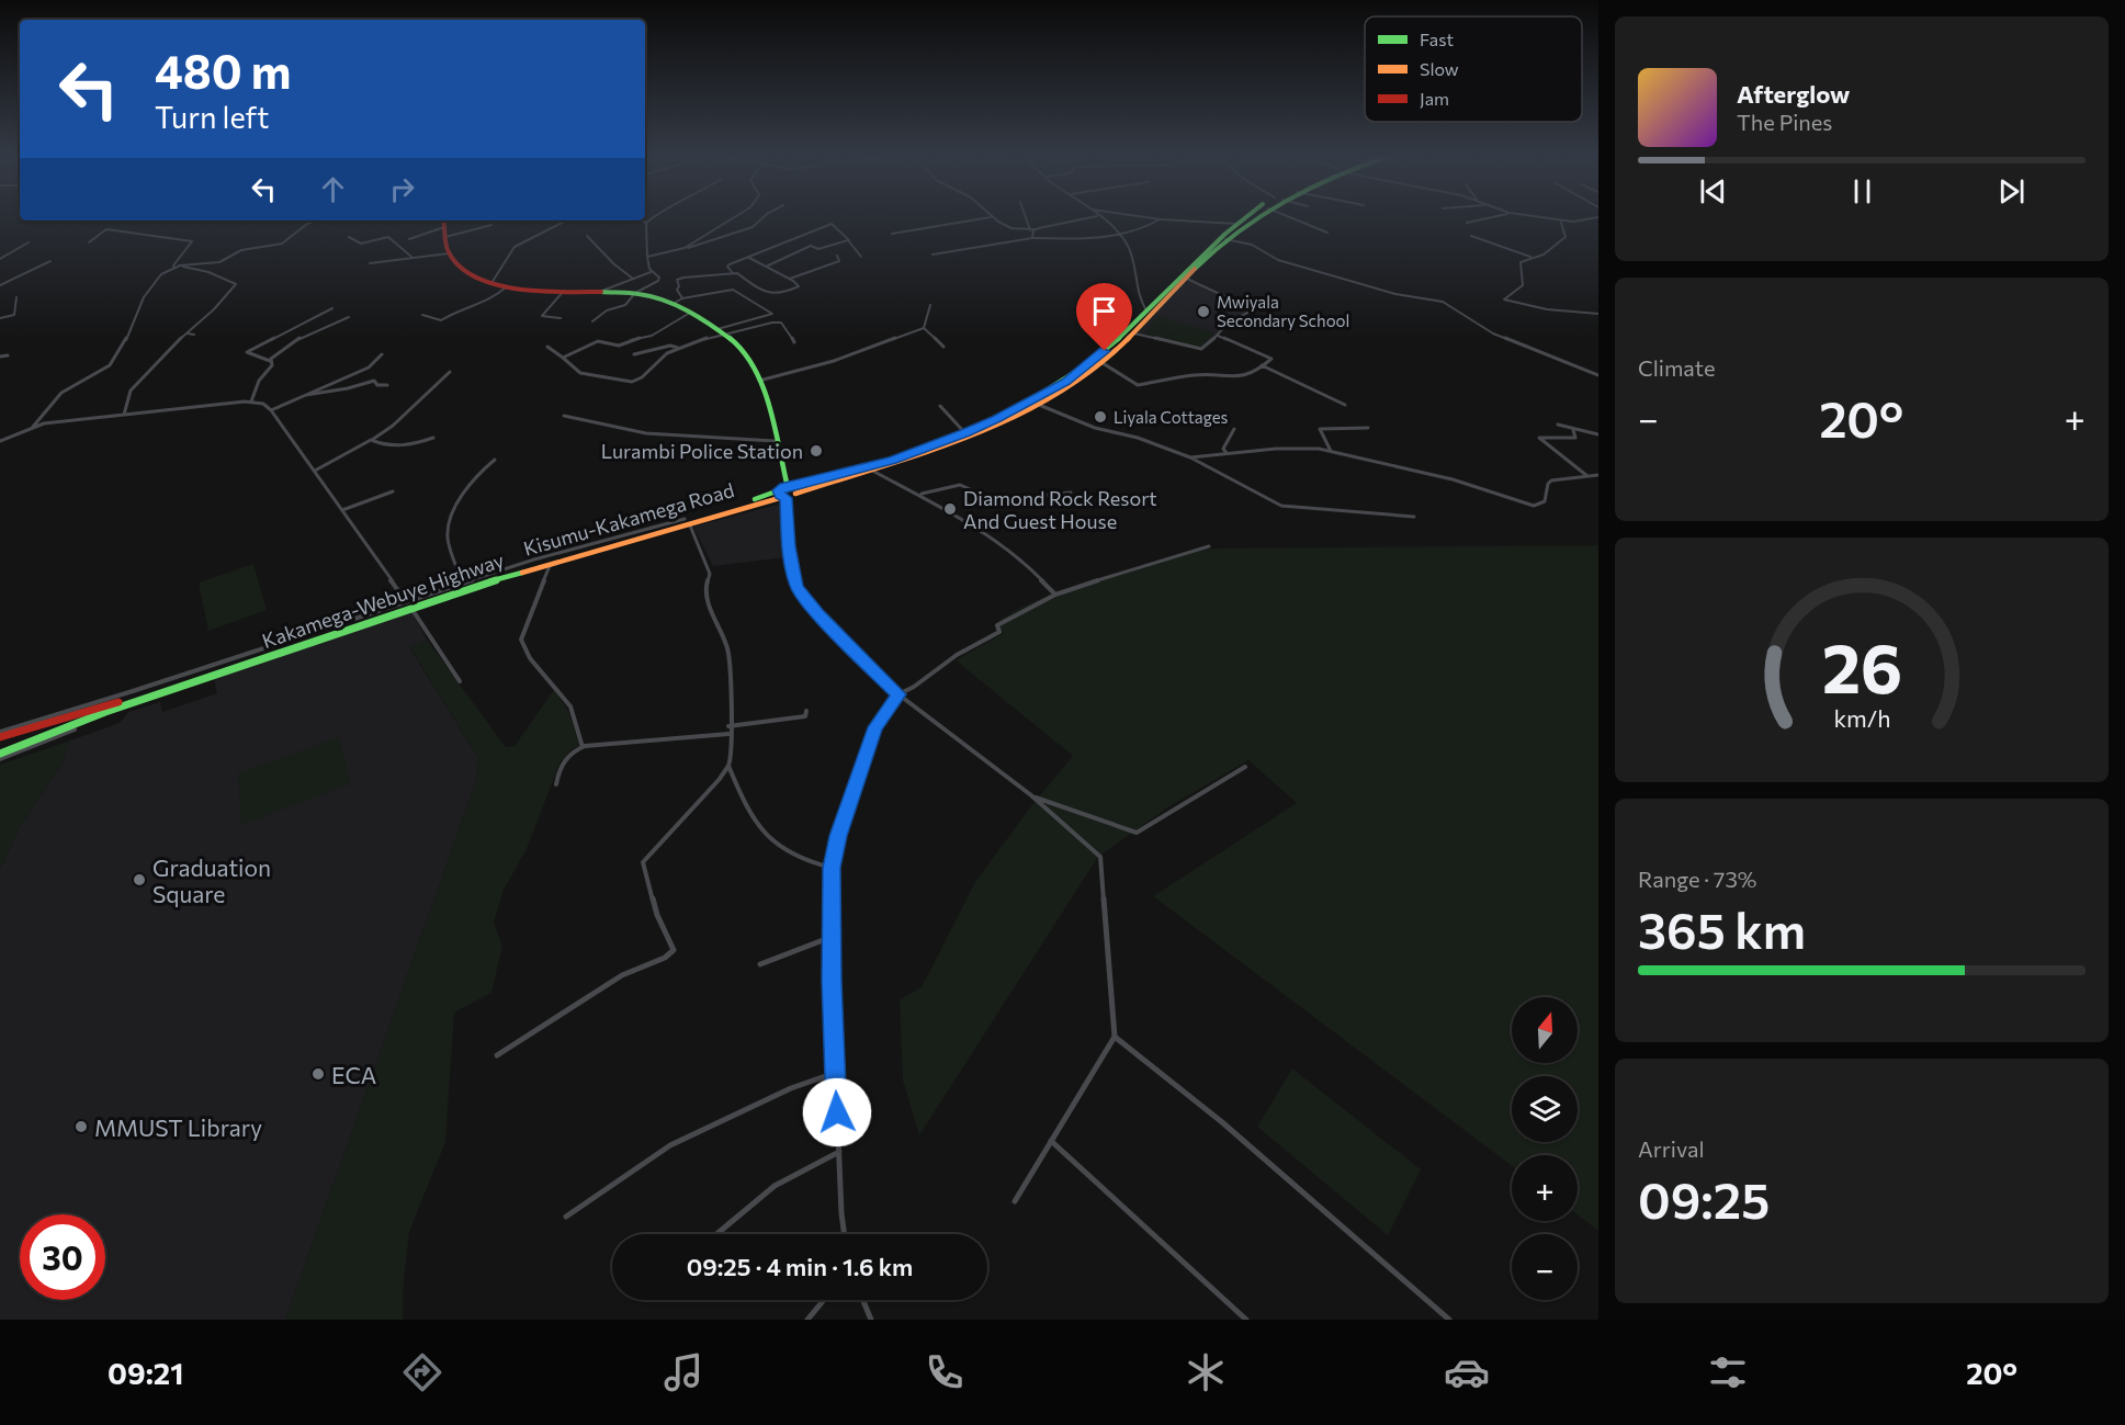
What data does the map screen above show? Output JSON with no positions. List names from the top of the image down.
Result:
{
  "streets": {
    "main road": ["Kisumu-Kakamega Road", "Kakamega-Webuye Highway"]
  },
  "crossings": [
    ["Kisumu-Kakamega Road", "Kakamega-Webuye Highway"]
  ],
  "places": [
    "Mwiyala Secondary School",
    "Liyala Cottages",
    "Lurambi Police Station",
    "Diamond Rock Resort And Guest House",
    "Graduation Square",
    "ECA",
    "MMUST Library"
  ],
  "legend": ["Fast", "Slow", "Jam"],
  "north": "top",
  "page": {
    "turn": ["480 m", "Turn left"],
    "song": ["Afterglow", "The Pines"],
    "tile": [
      "Climate",
      ["Range · 73%", "365 km"],
      ["Arrival", "09:25"]
    ],
    "heat": ["−", "20°", "+"],
    "map_buttons": ["+", "−"],
    "limit": "30",
    "trip": "09:25 · 4 min · 1.6 km",
    "tabs": ["09:21", "20°"],
    "gauge": ["26", "km/h"]
  }
}
